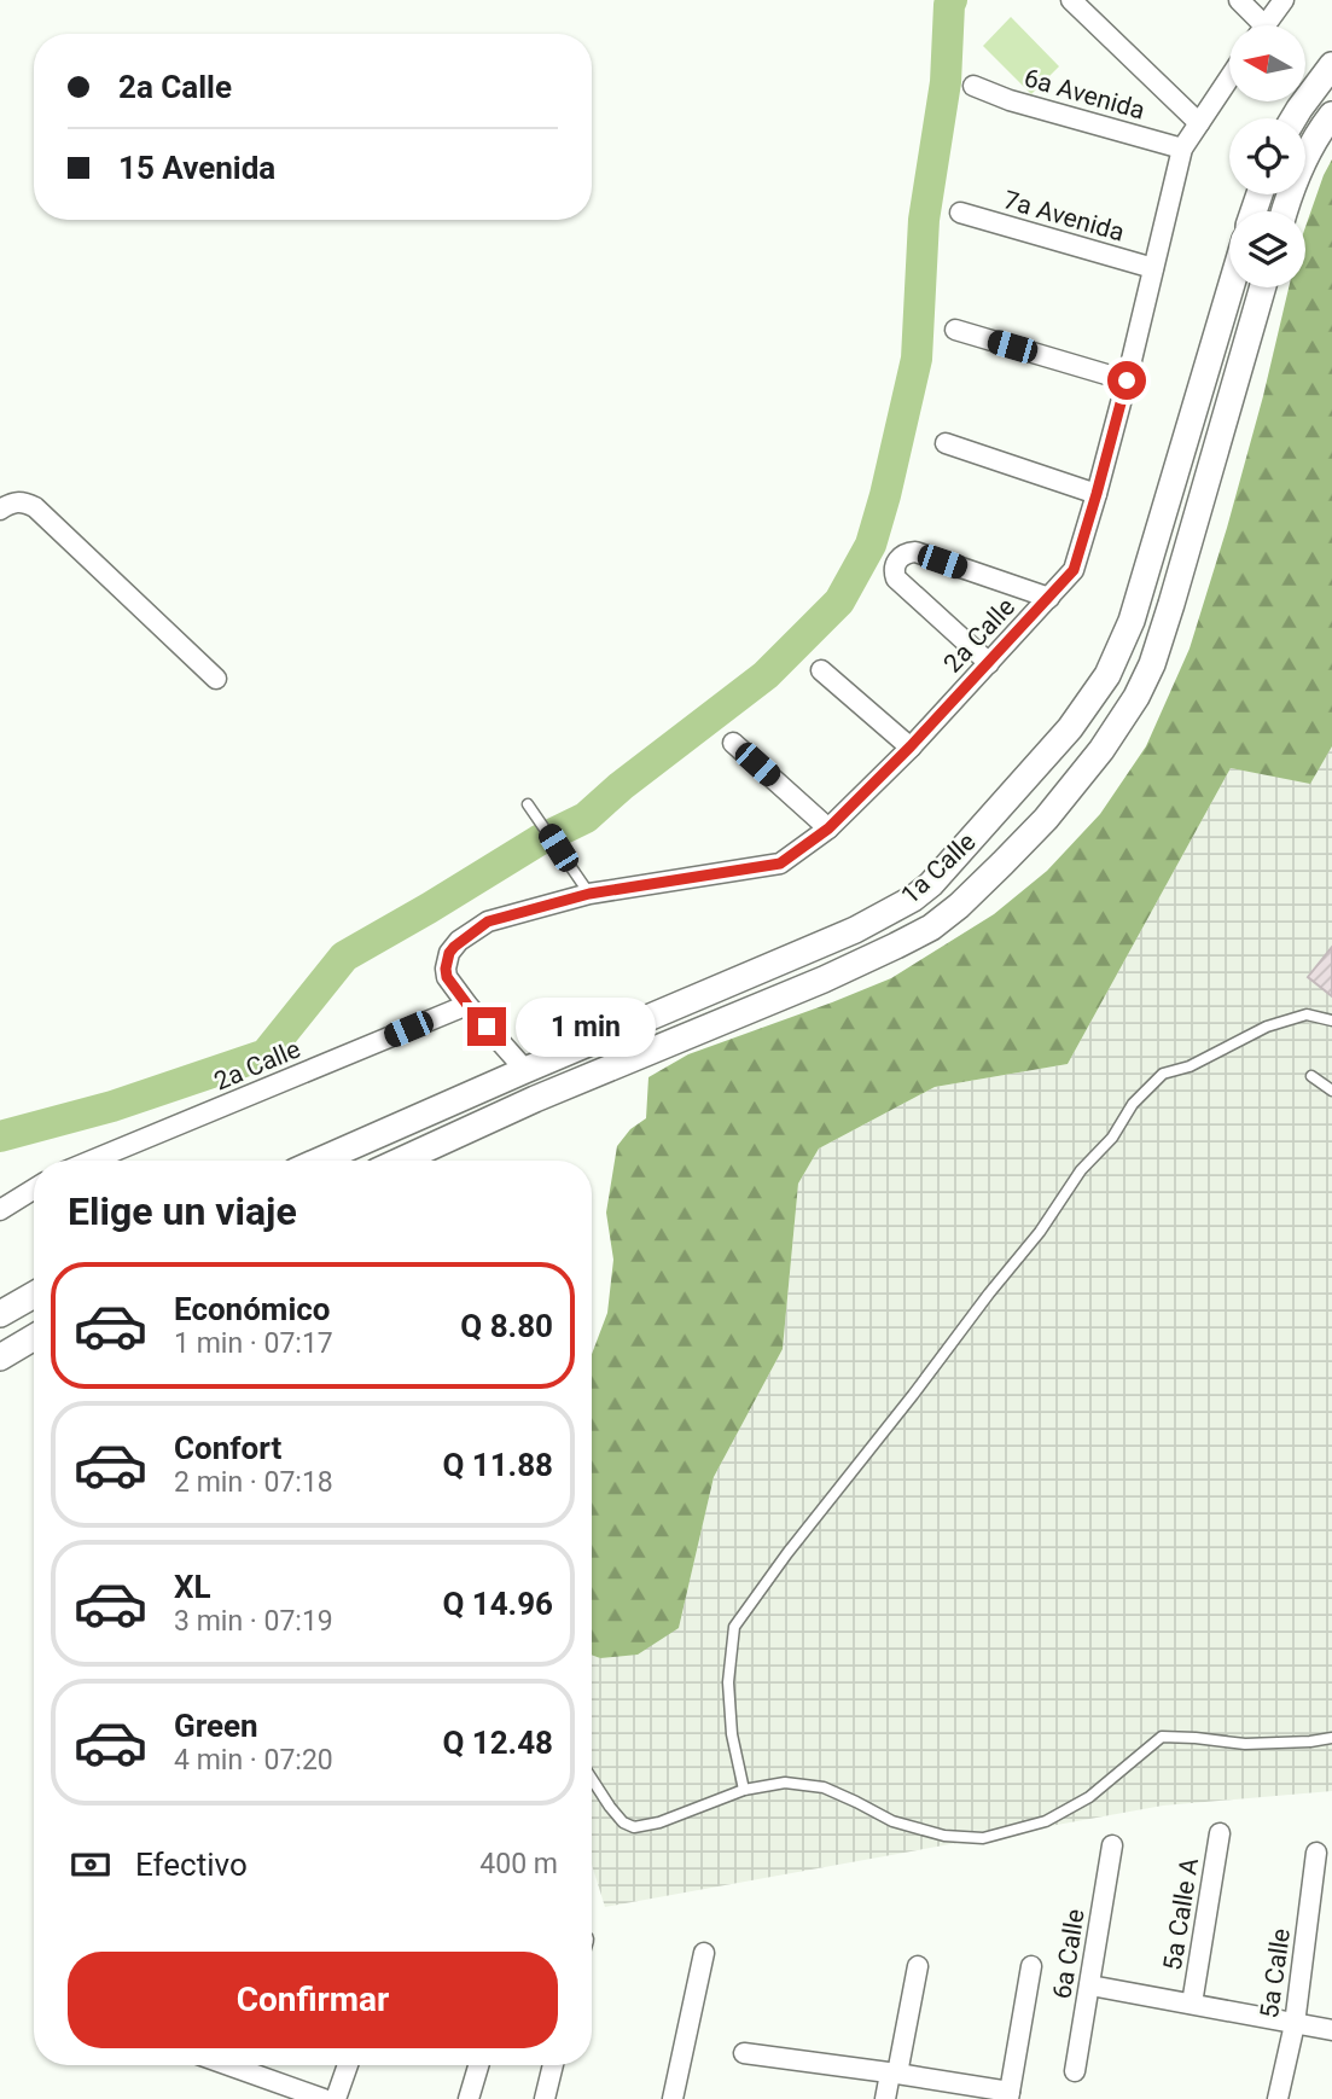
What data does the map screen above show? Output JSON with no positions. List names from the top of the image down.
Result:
{
  "streets": {
    "main road": ["1a Calle"],
    "street": [
      "6a Avenida",
      "7a Avenida",
      "2a Calle",
      "5a Calle A",
      "6a Calle",
      "5a Calle"
    ]
  },
  "crossings": [
    ["6a Avenida", "2a Calle"],
    ["7a Avenida", "2a Calle"]
  ],
  "north": "left",
  "page": {
    "banner": ["2a Calle", "15 Avenida"],
    "bubble": "1 min",
    "heading": "Elige un viaje",
    "list": [
      {
        "name": "Económico",
        "note": "1 min · 07:17",
        "value": "Q 8.80"
      },
      {
        "name": "Confort",
        "note": "2 min · 07:18",
        "value": "Q 11.88"
      },
      {
        "name": "XL",
        "note": "3 min · 07:19",
        "value": "Q 14.96"
      },
      {
        "name": "Green",
        "note": "4 min · 07:20",
        "value": "Q 12.48"
      }
    ],
    "pay": ["Efectivo", "400 m"],
    "buttons": "Confirmar"
  }
}
